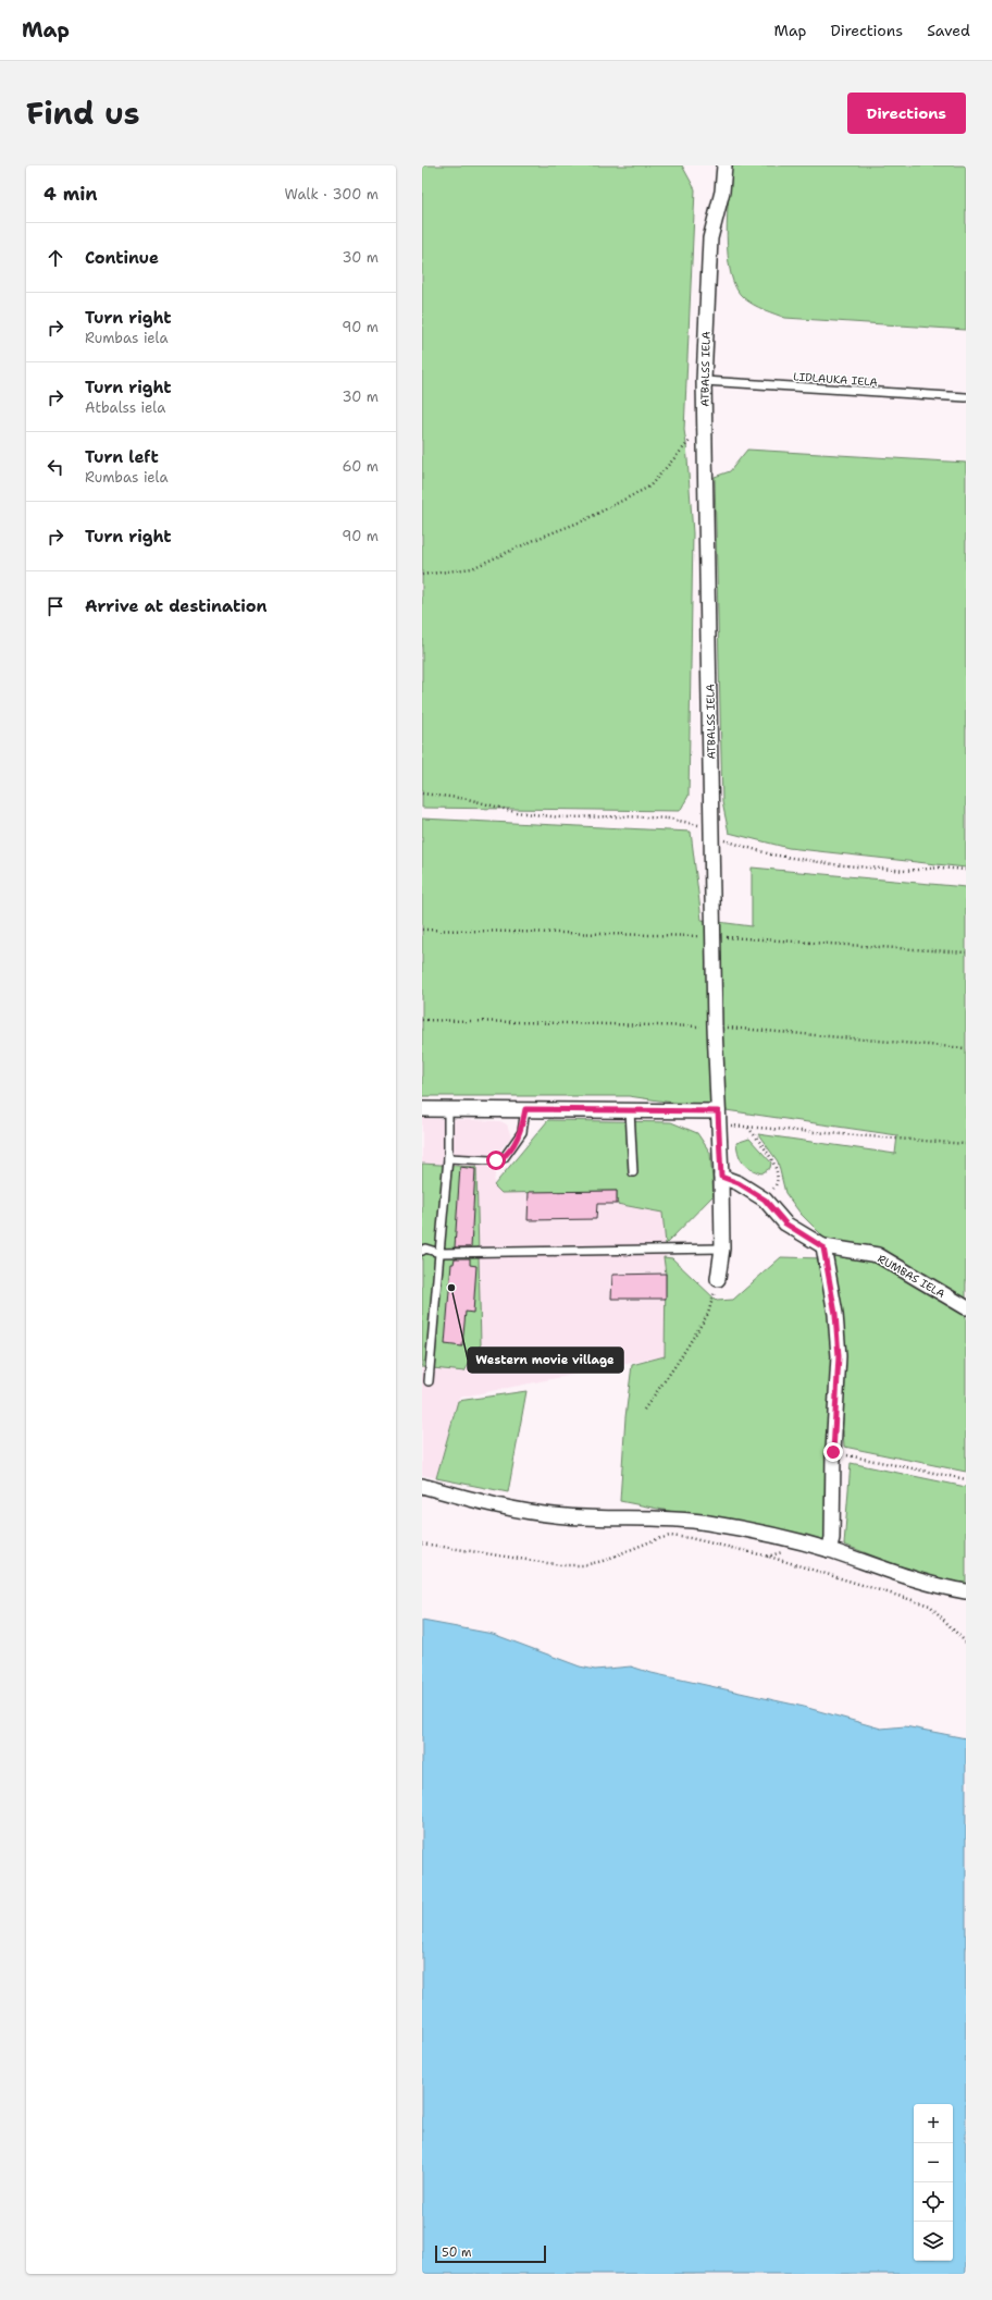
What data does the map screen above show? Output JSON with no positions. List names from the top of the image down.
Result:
{
  "streets": {
    "street": ["ATBALSS IELA", "RUMBAS IELA"],
    "lane": ["LIDLAUKA IELA"]
  },
  "crossings": [
    ["ATBALSS IELA", "LIDLAUKA IELA"],
    ["ATBALSS IELA", "RUMBAS IELA"]
  ],
  "places": ["Western movie village"],
  "scale_bar": "50 m",
  "page": {
    "header": "Map",
    "nav": ["Map", "Directions", "Saved"],
    "title": "Find us",
    "buttons": "Directions",
    "heading": ["4 min", "Walk · 300 m"],
    "list": [
      ["Continue", "30 m"],
      ["Turn right", "Rumbas iela", "90 m"],
      ["Turn right", "Atbalss iela", "30 m"],
      ["Turn left", "Rumbas iela", "60 m"],
      ["Turn right", "90 m"],
      "Arrive at destination"
    ],
    "map_buttons": ["+", "−"],
    "scale": "50 m"
  }
}
